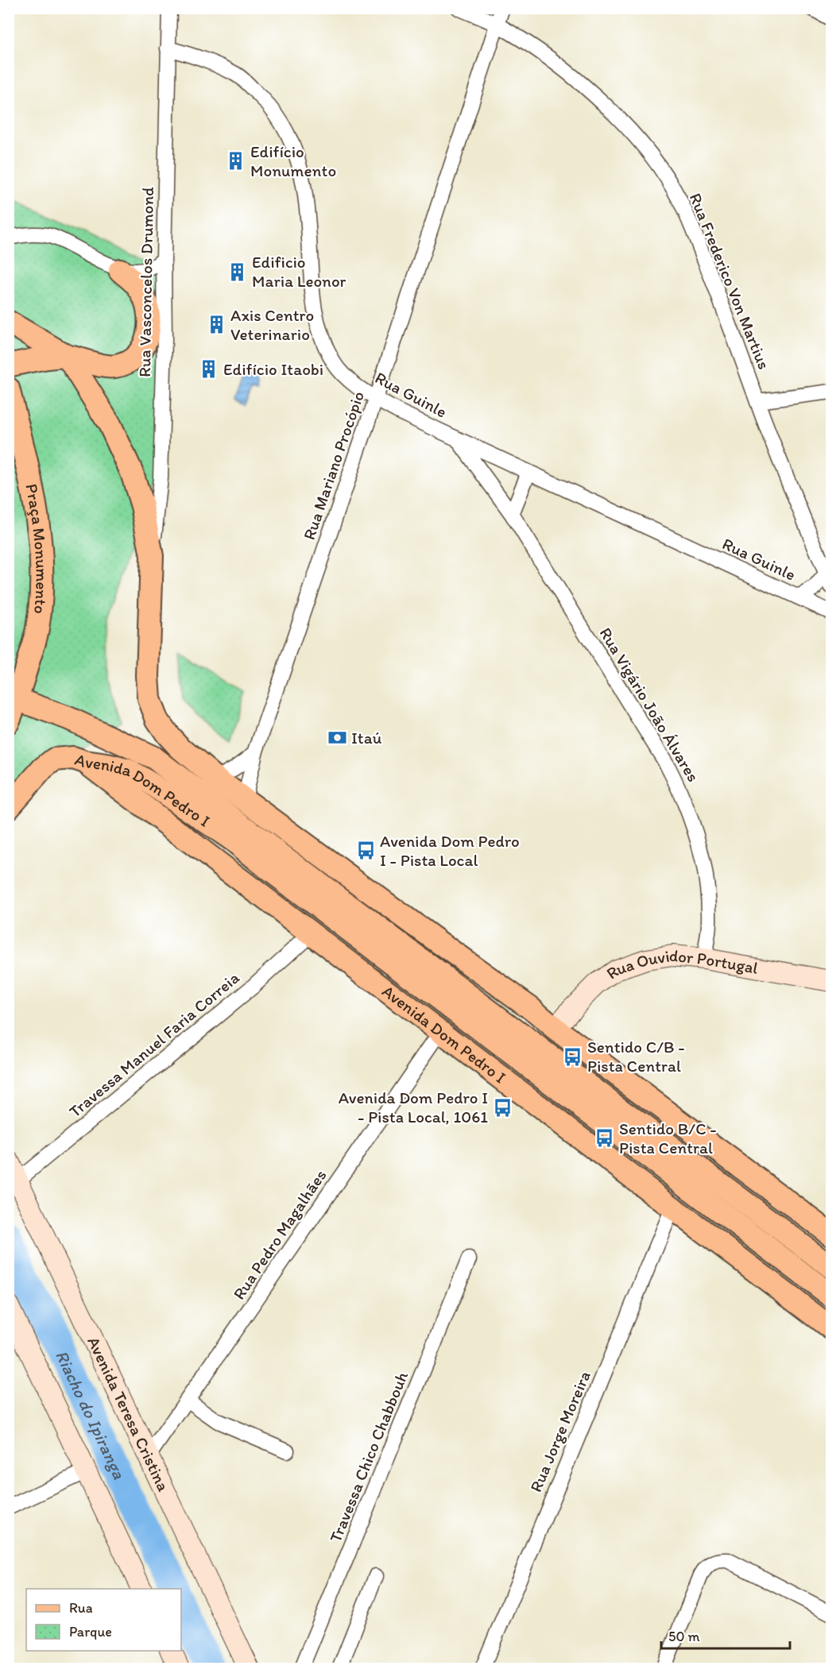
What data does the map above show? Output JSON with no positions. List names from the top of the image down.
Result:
{
  "streets": {
    "main road": [
      "Praça Monumento",
      "Avenida Dom Pedro I",
      "Rua Ouvidor Portugal",
      "Avenida Teresa Cristina"
    ],
    "street": [
      "Rua Frederico Von Martius",
      "Rua Vasconcelos Drumond",
      "Rua Guinle",
      "Rua Mariano Procópio",
      "Rua Vigário João Álvares",
      "Travessa Manuel Faria Correia",
      "Rua Pedro Magalhães",
      "Rua Jorge Moreira",
      "Travessa Chico Chabbouh"
    ]
  },
  "crossings": [
    ["Rua Frederico Von Martius", "Rua Mariano Procópio"],
    ["Rua Vasconcelos Drumond", "Rua Guinle"],
    ["Rua Guinle", "Rua Mariano Procópio"],
    ["Rua Guinle", "Rua Vigário João Álvares"],
    ["Praça Monumento", "Avenida Dom Pedro I"],
    ["Rua Vigário João Álvares", "Rua Ouvidor Portugal"],
    ["Avenida Dom Pedro I", "Travessa Manuel Faria Correia"],
    ["Avenida Dom Pedro I", "Rua Pedro Magalhães"],
    ["Avenida Dom Pedro I", "Rua Jorge Moreira"],
    ["Travessa Manuel Faria Correia", "Avenida Teresa Cristina"],
    ["Rua Pedro Magalhães", "Avenida Teresa Cristina"]
  ],
  "water": ["Riacho do Ipiranga"],
  "places": {
    "building": [
      "Edifício Monumento",
      "Edificio Maria Leonor",
      "Axis Centro Veterinario",
      "Edifício Itaobi"
    ],
    "bank": ["Itaú"],
    "bus stop": [
      "Avenida Dom Pedro I - Pista Local",
      "Sentido C/B - Pista Central",
      "Avenida Dom Pedro I - Pista Local, 1061",
      "Sentido B/C - Pista Central"
    ]
  },
  "legend": ["Rua", "Parque"],
  "scale_bar": "50 m"
}
